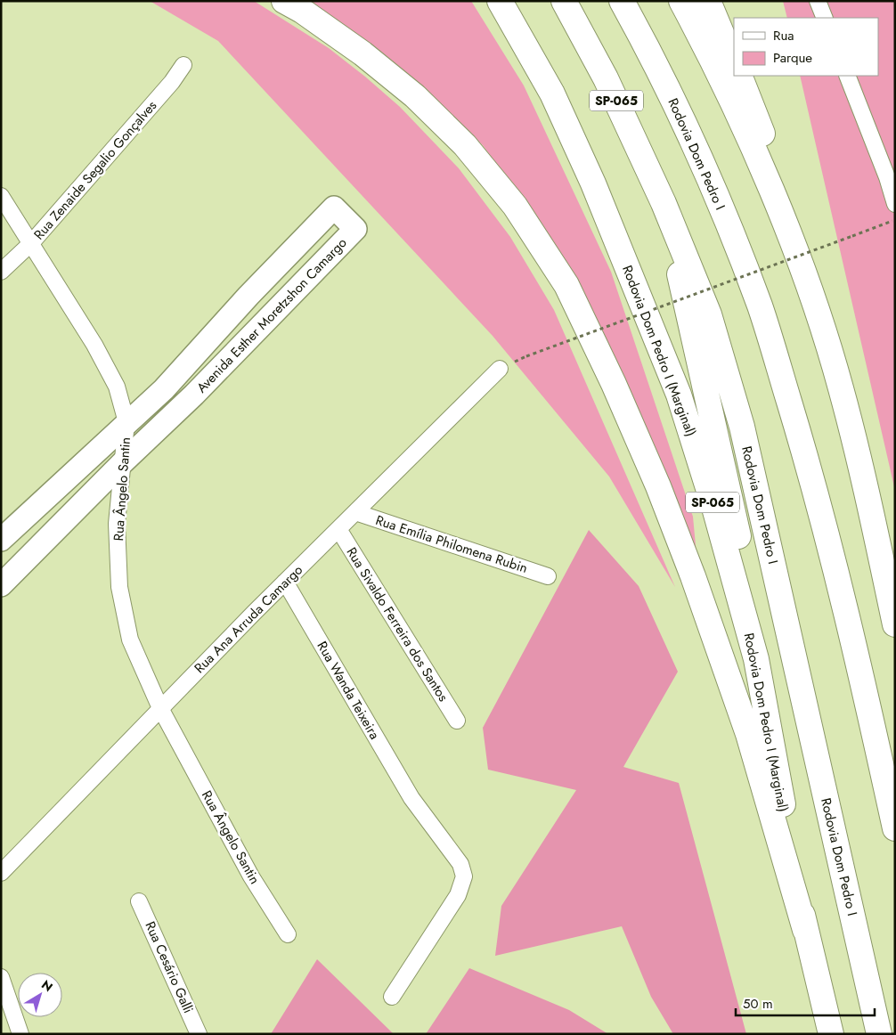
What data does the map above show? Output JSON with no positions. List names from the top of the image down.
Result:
{
  "streets": {
    "highway": ["SP-065", "Rodovia Dom Pedro I", "Rodovia Dom Pedro I (Marginal)"],
    "street": [
      "Rua Zenaide Segalio Gonçalves",
      "Avenida Esther Moretzshon Camargo",
      "Rua Ângelo Santin",
      "Rua Emília Philomena Rubin",
      "Rua Ana Arruda Camargo",
      "Rua Sivaldo Ferreira dos Santos",
      "Rua Wanda Teixeira",
      "Rua Cesário Galli"
    ]
  },
  "crossings": [
    ["Rua Zenaide Segalio Gonçalves", "Rua Ângelo Santin"],
    ["Avenida Esther Moretzshon Camargo", "Rua Ângelo Santin"],
    ["Rua Ângelo Santin", "Rua Ana Arruda Camargo"],
    ["Rua Emília Philomena Rubin", "Rua Ana Arruda Camargo"],
    ["Rua Ana Arruda Camargo", "Rua Sivaldo Ferreira dos Santos"],
    ["Rua Ana Arruda Camargo", "Rua Wanda Teixeira"]
  ],
  "legend": ["Rua", "Parque"],
  "scale_bar": "50 m",
  "north": "top right"
}
